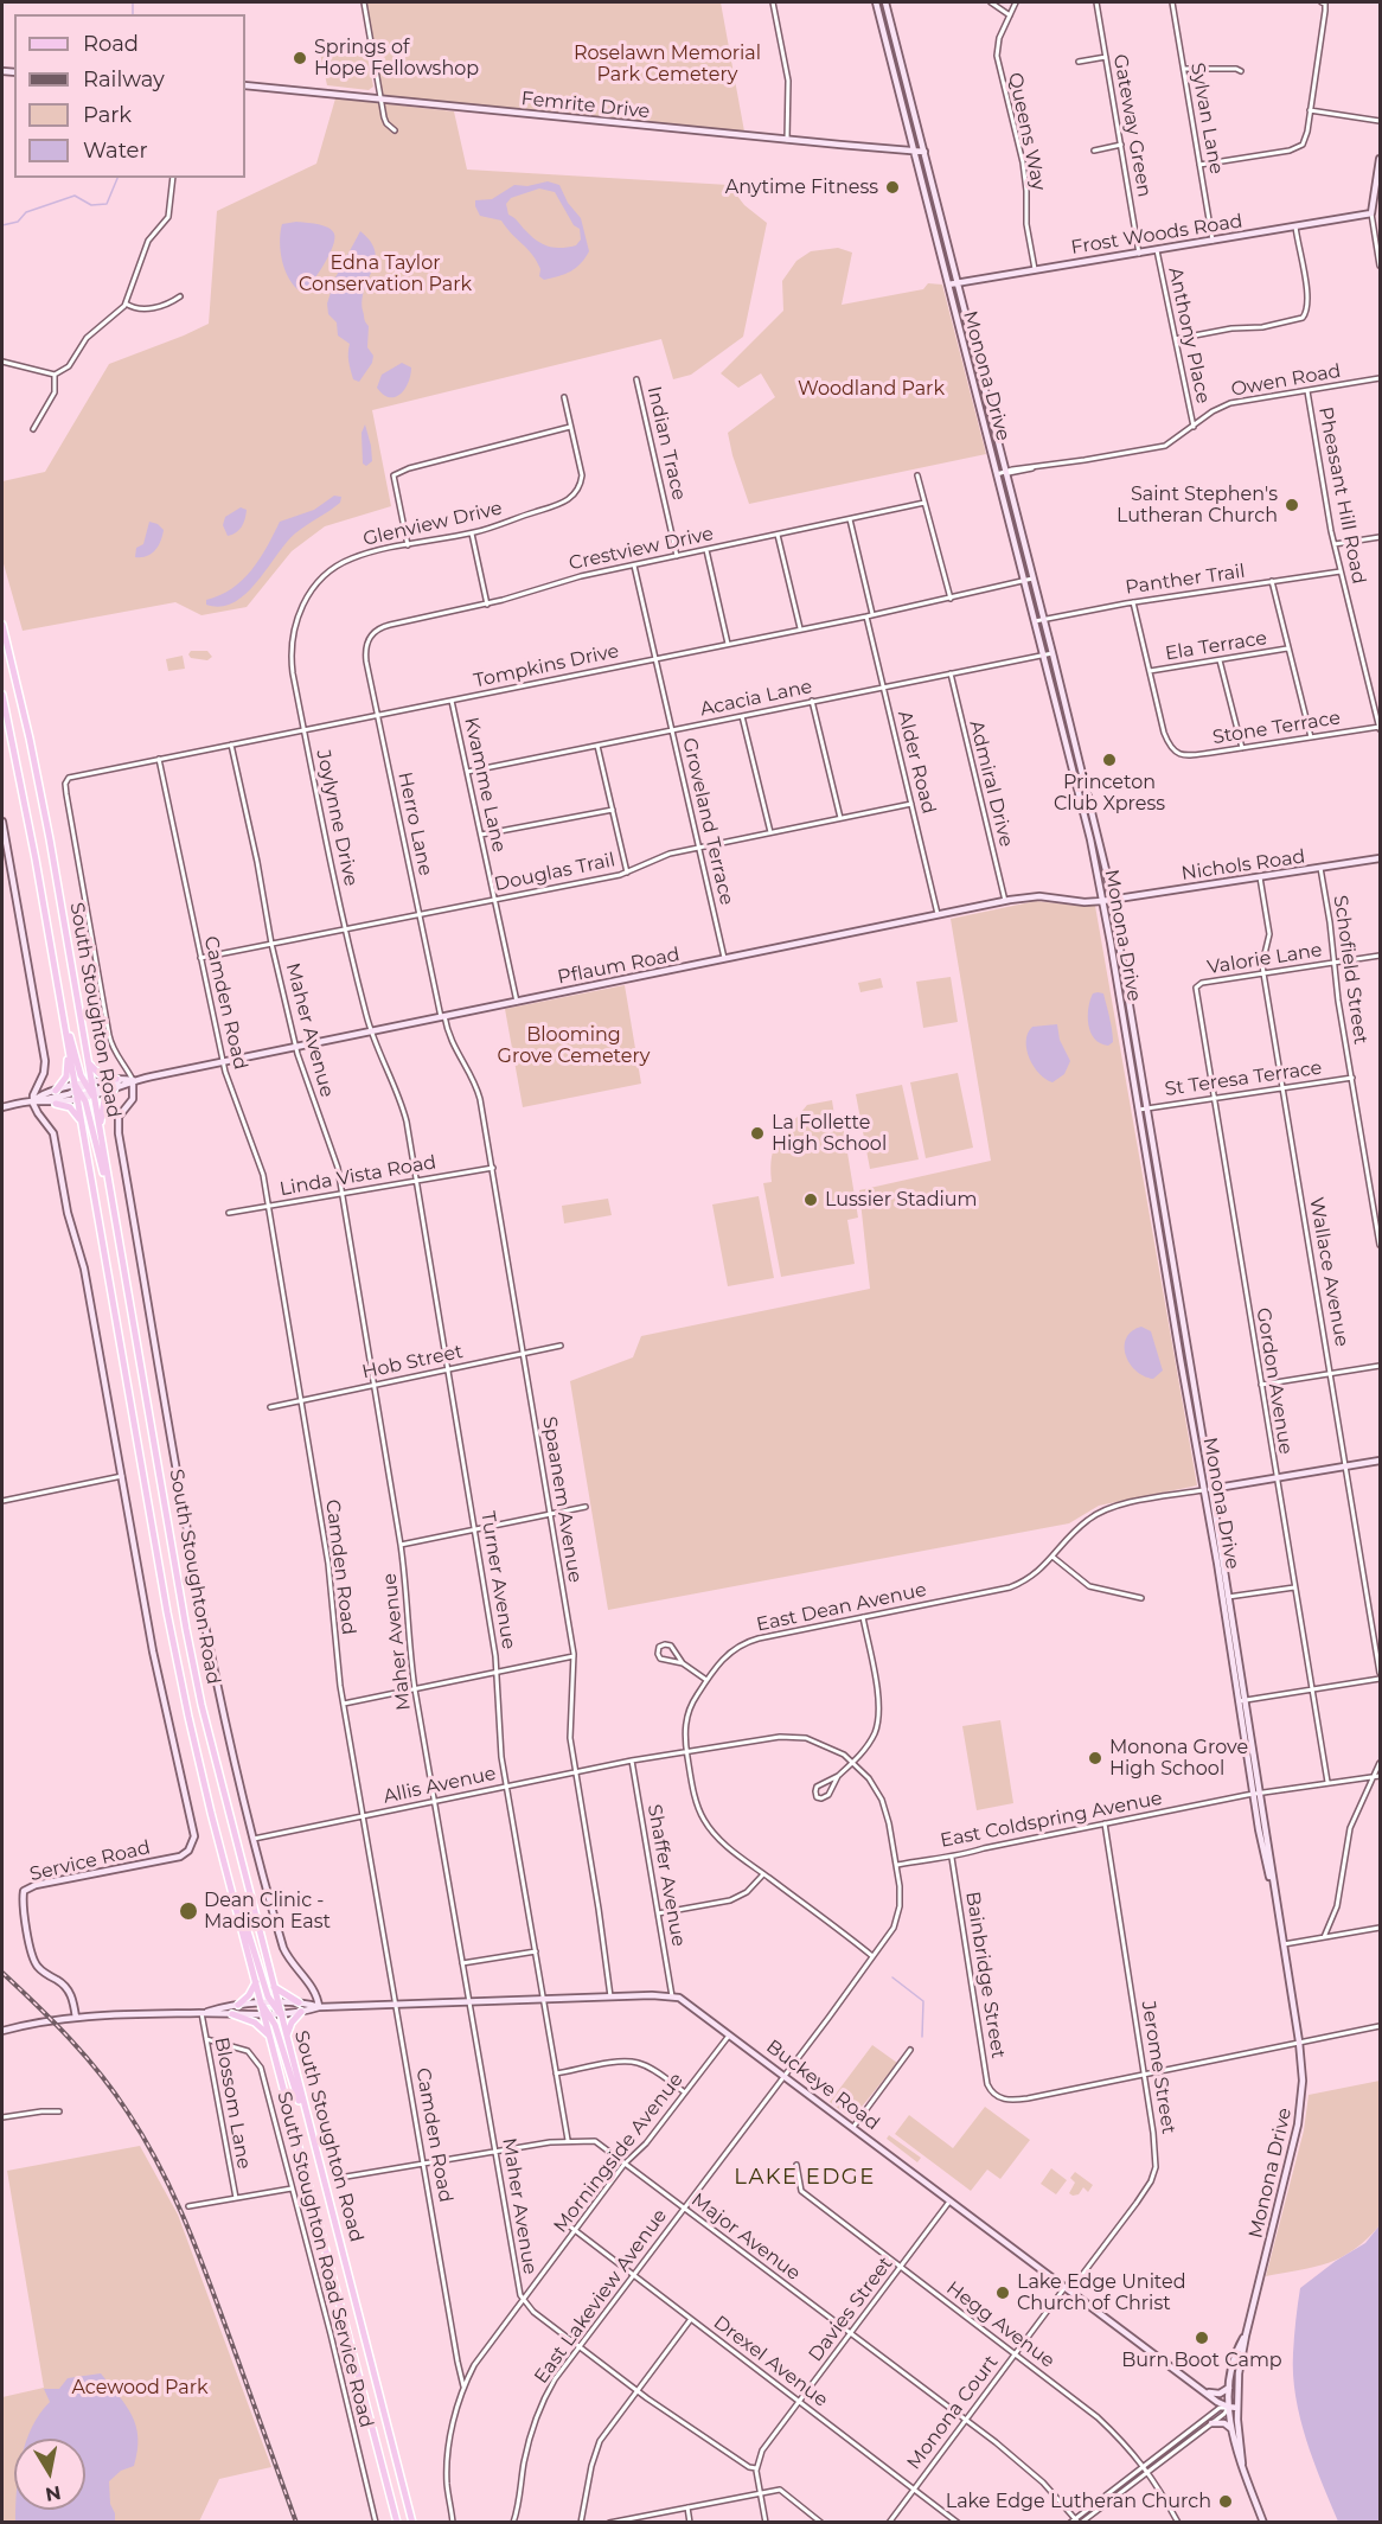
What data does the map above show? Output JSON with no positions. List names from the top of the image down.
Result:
{
  "streets": {
    "main road": ["South Stoughton Road"],
    "street": [
      "Femrite Drive",
      "Sylvan Lane",
      "Gateway Green",
      "Queens Way",
      "Frost Woods Road",
      "Anthony Place",
      "Monona Drive",
      "Owen Road",
      "Indian Trace",
      "Pheasant Hill Road",
      "Glenview Drive",
      "Crestview Drive",
      "Panther Trail",
      "Ela Terrace",
      "Tompkins Drive",
      "Acacia Lane",
      "Stone Terrace",
      "Alder Road",
      "Admiral Drive",
      "Kvamme Lane",
      "Joylynne Drive",
      "Groveland Terrace",
      "Herro Lane",
      "Nichols Road",
      "Douglas Trail",
      "Valorie Lane",
      "Pflaum Road",
      "Schofield Street",
      "Camden Road",
      "Maher Avenue",
      "St Teresa Terrace",
      "Linda Vista Road",
      "Wallace Avenue",
      "Hob Street",
      "Gordon Avenue",
      "Spaanem Avenue",
      "Turner Avenue",
      "East Dean Avenue",
      "Allis Avenue",
      "East Coldspring Avenue",
      "Service Road",
      "Shaffer Avenue",
      "Bainbridge Street",
      "Jerome Street",
      "Buckeye Road",
      "Blossom Lane",
      "Morningside Avenue",
      "Major Avenue",
      "South Stoughton Road Service Road",
      "East Lakeview Avenue",
      "Davies Street",
      "Hegg Avenue",
      "Drexel Avenue",
      "Monona Court"
    ]
  },
  "crossings": [
    ["Femrite Drive", "Monona Drive"],
    ["Sylvan Lane", "Frost Woods Road"],
    ["Gateway Green", "Frost Woods Road"],
    ["Queens Way", "Frost Woods Road"],
    ["Frost Woods Road", "Anthony Place"],
    ["Frost Woods Road", "Monona Drive"],
    ["Anthony Place", "Owen Road"],
    ["Monona Drive", "Owen Road"],
    ["Monona Drive", "Panther Trail"],
    ["Monona Drive", "Tompkins Drive"],
    ["Monona Drive", "Acacia Lane"],
    ["Monona Drive", "Nichols Road"],
    ["Monona Drive", "Pflaum Road"],
    ["Monona Drive", "St Teresa Terrace"],
    ["Monona Drive", "East Dean Avenue"],
    ["Monona Drive", "East Coldspring Avenue"],
    ["Monona Drive", "Buckeye Road"],
    ["Owen Road", "Pheasant Hill Road"],
    ["Indian Trace", "Crestview Drive"],
    ["Pheasant Hill Road", "Panther Trail"],
    ["Pheasant Hill Road", "Stone Terrace"],
    ["Glenview Drive", "Joylynne Drive"],
    ["Crestview Drive", "Groveland Terrace"],
    ["Crestview Drive", "Herro Lane"],
    ["Ela Terrace", "Stone Terrace"],
    ["Tompkins Drive", "Alder Road"],
    ["Tompkins Drive", "Kvamme Lane"],
    ["Tompkins Drive", "Joylynne Drive"],
    ["Tompkins Drive", "Groveland Terrace"],
    ["Tompkins Drive", "Herro Lane"],
    ["Tompkins Drive", "Pflaum Road"],
    ["Tompkins Drive", "Camden Road"],
    ["Tompkins Drive", "Maher Avenue"],
    ["Acacia Lane", "Alder Road"],
    ["Acacia Lane", "Admiral Drive"],
    ["Acacia Lane", "Kvamme Lane"],
    ["Acacia Lane", "Groveland Terrace"],
    ["Alder Road", "Douglas Trail"],
    ["Alder Road", "Pflaum Road"],
    ["Admiral Drive", "Pflaum Road"],
    ["Kvamme Lane", "Douglas Trail"],
    ["Kvamme Lane", "Pflaum Road"],
    ["Joylynne Drive", "Douglas Trail"],
    ["Joylynne Drive", "Pflaum Road"],
    ["Joylynne Drive", "Turner Avenue"],
    ["Groveland Terrace", "Douglas Trail"],
    ["Groveland Terrace", "Pflaum Road"],
    ["Herro Lane", "Douglas Trail"],
    ["Herro Lane", "Pflaum Road"],
    ["Herro Lane", "Spaanem Avenue"],
    ["Nichols Road", "Pflaum Road"],
    ["Nichols Road", "Schofield Street"],
    ["Nichols Road", "Wallace Avenue"],
    ["Douglas Trail", "Camden Road"],
    ["Douglas Trail", "Maher Avenue"],
    ["Valorie Lane", "Schofield Street"],
    ["Valorie Lane", "Wallace Avenue"],
    ["Valorie Lane", "Gordon Avenue"],
    ["Pflaum Road", "Camden Road"],
    ["Pflaum Road", "South Stoughton Road"],
    ["Pflaum Road", "Maher Avenue"],
    ["Pflaum Road", "Spaanem Avenue"],
    ["Pflaum Road", "Turner Avenue"],
    ["Schofield Street", "St Teresa Terrace"],
    ["Camden Road", "Linda Vista Road"],
    ["Camden Road", "Hob Street"],
    ["Camden Road", "Allis Avenue"],
    ["Camden Road", "Buckeye Road"],
    ["Camden Road", "Morningside Avenue"],
    ["Camden Road", "Major Avenue"],
    ["South Stoughton Road", "Buckeye Road"],
    ["Maher Avenue", "Linda Vista Road"],
    ["Maher Avenue", "Hob Street"],
    ["Maher Avenue", "Allis Avenue"],
    ["Maher Avenue", "Buckeye Road"],
    ["Maher Avenue", "Morningside Avenue"],
    ["Maher Avenue", "Major Avenue"],
    ["Maher Avenue", "East Lakeview Avenue"],
    ["Maher Avenue", "Davies Street"],
    ["St Teresa Terrace", "Wallace Avenue"],
    ["St Teresa Terrace", "Gordon Avenue"],
    ["Linda Vista Road", "Spaanem Avenue"],
    ["Linda Vista Road", "Turner Avenue"],
    ["Hob Street", "Spaanem Avenue"],
    ["Hob Street", "Turner Avenue"],
    ["Gordon Avenue", "East Coldspring Avenue"],
    ["Spaanem Avenue", "Allis Avenue"],
    ["Spaanem Avenue", "Buckeye Road"],
    ["Turner Avenue", "Allis Avenue"],
    ["Turner Avenue", "Buckeye Road"],
    ["Turner Avenue", "Major Avenue"],
    ["East Dean Avenue", "Allis Avenue"],
    ["East Dean Avenue", "East Lakeview Avenue"],
    ["Allis Avenue", "Shaffer Avenue"],
    ["Allis Avenue", "East Lakeview Avenue"],
    ["East Coldspring Avenue", "Bainbridge Street"],
    ["East Coldspring Avenue", "Jerome Street"],
    ["East Coldspring Avenue", "East Lakeview Avenue"],
    ["Shaffer Avenue", "Buckeye Road"],
    ["Bainbridge Street", "Jerome Street"],
    ["Jerome Street", "Buckeye Road"],
    ["Jerome Street", "Monona Court"],
    ["Buckeye Road", "Blossom Lane"],
    ["Buckeye Road", "Morningside Avenue"],
    ["Buckeye Road", "East Lakeview Avenue"],
    ["Buckeye Road", "Davies Street"],
    ["Buckeye Road", "Monona Court"],
    ["Blossom Lane", "South Stoughton Road Service Road"],
    ["Morningside Avenue", "Major Avenue"],
    ["Morningside Avenue", "Drexel Avenue"],
    ["Major Avenue", "East Lakeview Avenue"],
    ["Major Avenue", "Davies Street"],
    ["Major Avenue", "Monona Court"],
    ["East Lakeview Avenue", "Drexel Avenue"],
    ["Davies Street", "Hegg Avenue"],
    ["Davies Street", "Drexel Avenue"],
    ["Hegg Avenue", "Monona Court"],
    ["Drexel Avenue", "Monona Court"]
  ],
  "districts": ["LAKE EDGE"],
  "parks": [
    "Roselawn Memorial Park Cemetery",
    "Edna Taylor Conservation Park",
    "Woodland Park",
    "Blooming Grove Cemetery",
    "Acewood Park"
  ],
  "places": [
    "Springs of Hope Fellowshop",
    "Anytime Fitness",
    "Saint Stephen's Lutheran Church",
    "Princeton Club Xpress",
    "La Follette High School",
    "Lussier Stadium",
    "Monona Grove High School",
    "Dean Clinic - Madison East",
    "Lake Edge United Church of Christ",
    "Burn Boot Camp",
    "Lake Edge Lutheran Church"
  ],
  "legend": [
    "Road",
    "Railway",
    "Park",
    "Water"
  ],
  "north": "bottom"
}
